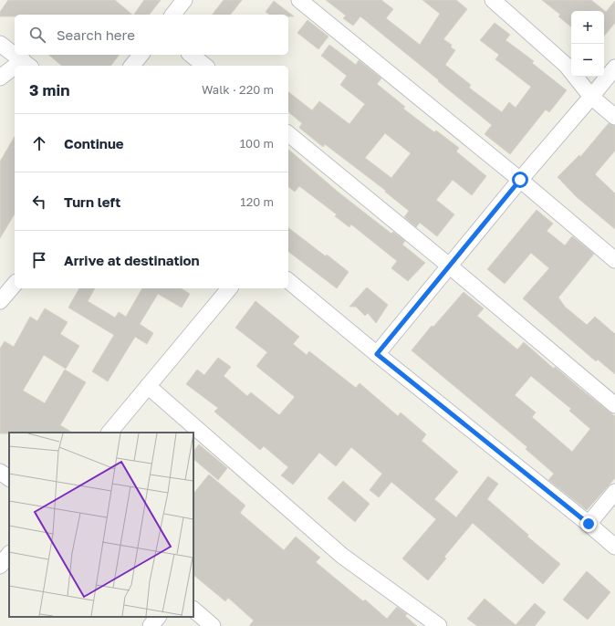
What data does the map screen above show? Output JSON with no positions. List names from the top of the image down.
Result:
{
  "page": {
    "map_buttons": ["+", "−"],
    "search": "Search here",
    "heading": ["3 min", "Walk · 220 m"],
    "list": [
      ["Continue", "100 m"],
      ["Turn left", "120 m"],
      "Arrive at destination"
    ]
  }
}
